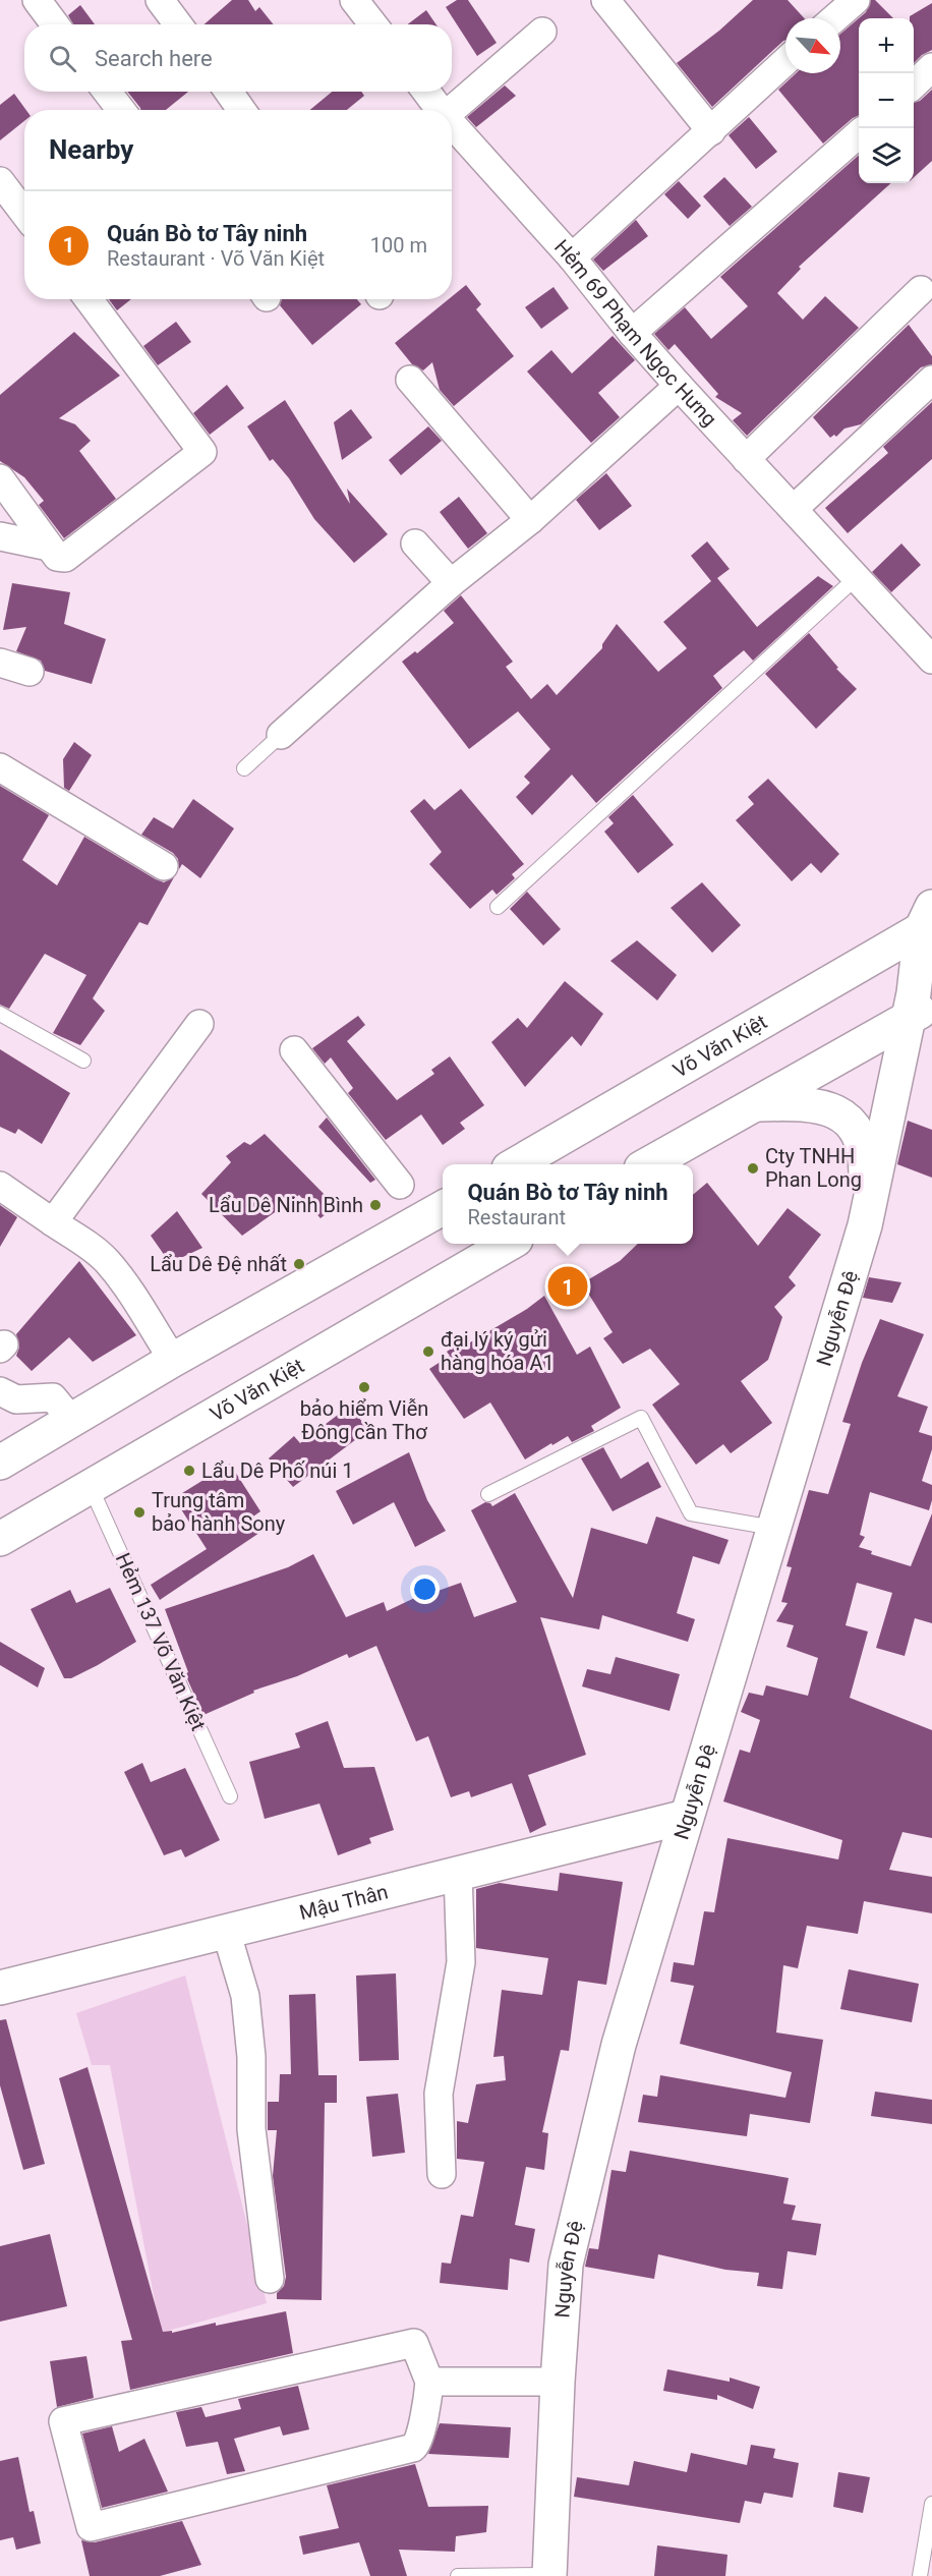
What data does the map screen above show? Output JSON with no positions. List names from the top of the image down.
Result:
{
  "streets": {
    "street": [
      "Hẻm 69 Phạm Ngọc Hưng",
      "Võ Văn Kiệt",
      "Nguyễn Đệ",
      "Mậu Thân"
    ],
    "lane": ["Hẻm 137 Võ Văn Kiệt"]
  },
  "crossings": [
    ["Võ Văn Kiệt", "Nguyễn Đệ"],
    ["Võ Văn Kiệt", "Hẻm 137 Võ Văn Kiệt"],
    ["Nguyễn Đệ", "Mậu Thân"]
  ],
  "places": [
    "Cty TNHH Phan Long",
    "Lẩu Dê Ninh Bình",
    "Lẩu Dê Đệ nhất",
    "đại lý ký gửi hàng hóa A1",
    "bảo hiểm Viễn Đông cần Thơ",
    "Lẩu Dê Phố núi 1",
    "Trung tâm bảo hành Sony"
  ],
  "north": "bottom right",
  "page": {
    "map_buttons": ["+", "−"],
    "search": "Search here",
    "heading": "Nearby",
    "list": [
      {
        "mark": "1",
        "name": "Quán Bò tơ Tây ninh",
        "note": "Restaurant · Võ Văn Kiệt",
        "value": "100 m"
      }
    ],
    "popup": ["Quán Bò tơ Tây ninh", "Restaurant"],
    "pins": "1"
  }
}
